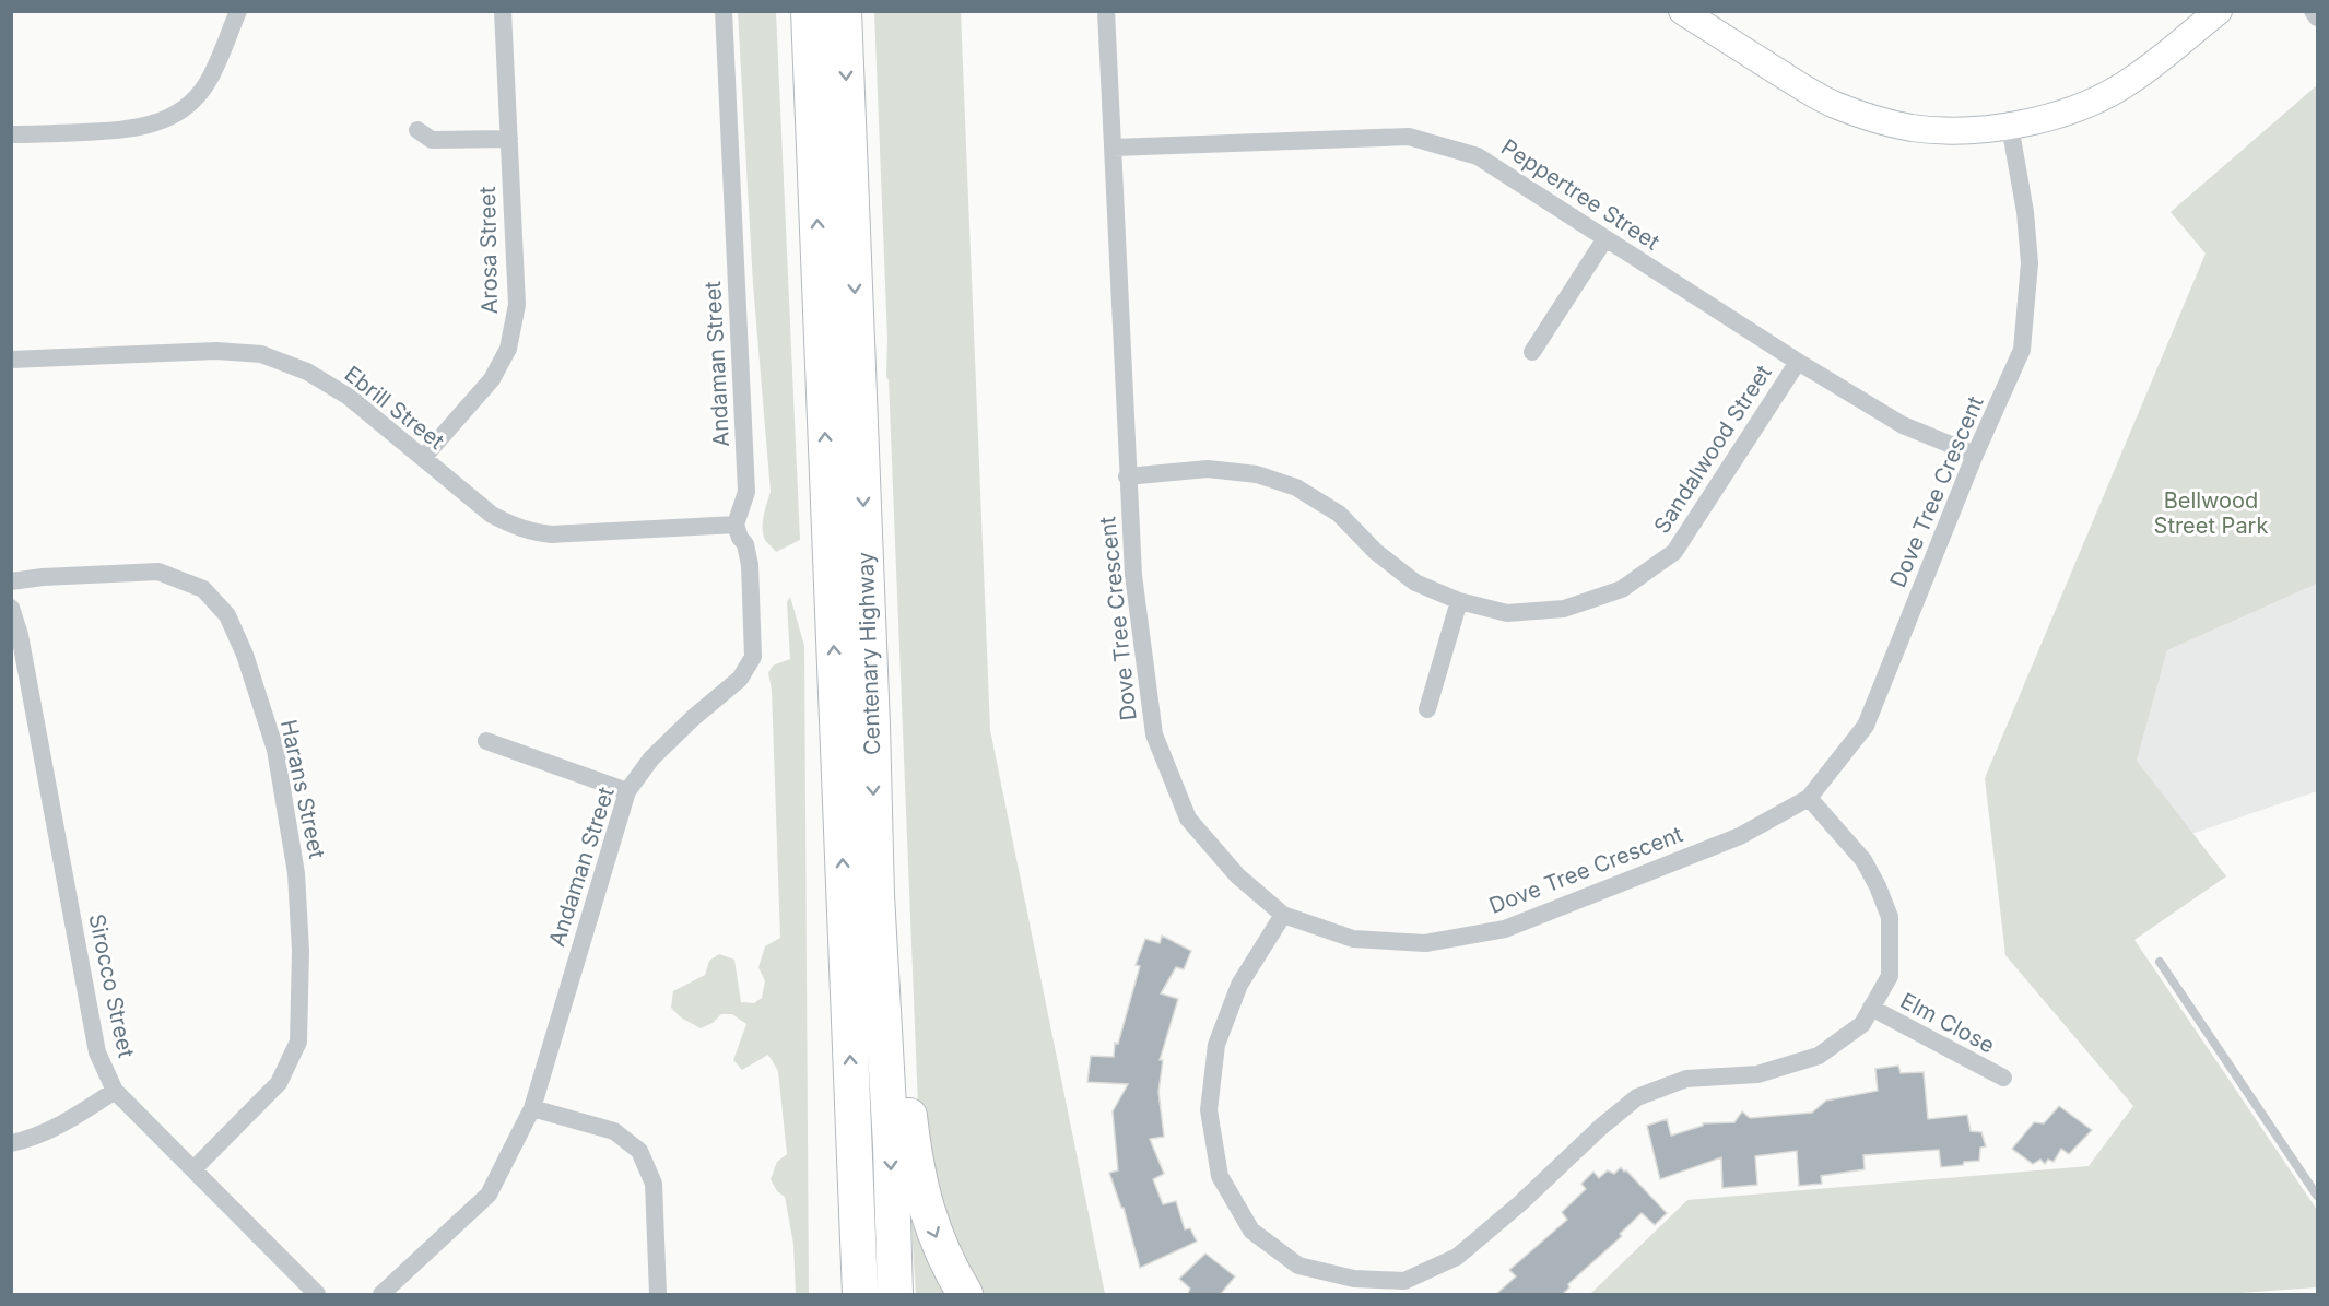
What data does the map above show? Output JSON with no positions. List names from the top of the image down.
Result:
{
  "streets": {
    "highway": ["Centenary Highway"],
    "street": [
      "Peppertree Street",
      "Arosa Street",
      "Andaman Street",
      "Ebrill Street",
      "Sandalwood Street",
      "Dove Tree Crescent",
      "Harans Street",
      "Sirocco Street",
      "Elm Close"
    ]
  },
  "crossings": [
    ["Peppertree Street", "Sandalwood Street"],
    ["Peppertree Street", "Dove Tree Crescent"],
    ["Arosa Street", "Ebrill Street"],
    ["Andaman Street", "Ebrill Street"],
    ["Sandalwood Street", "Dove Tree Crescent"],
    ["Harans Street", "Sirocco Street"]
  ],
  "parks": ["Bellwood Street Park"]
}
